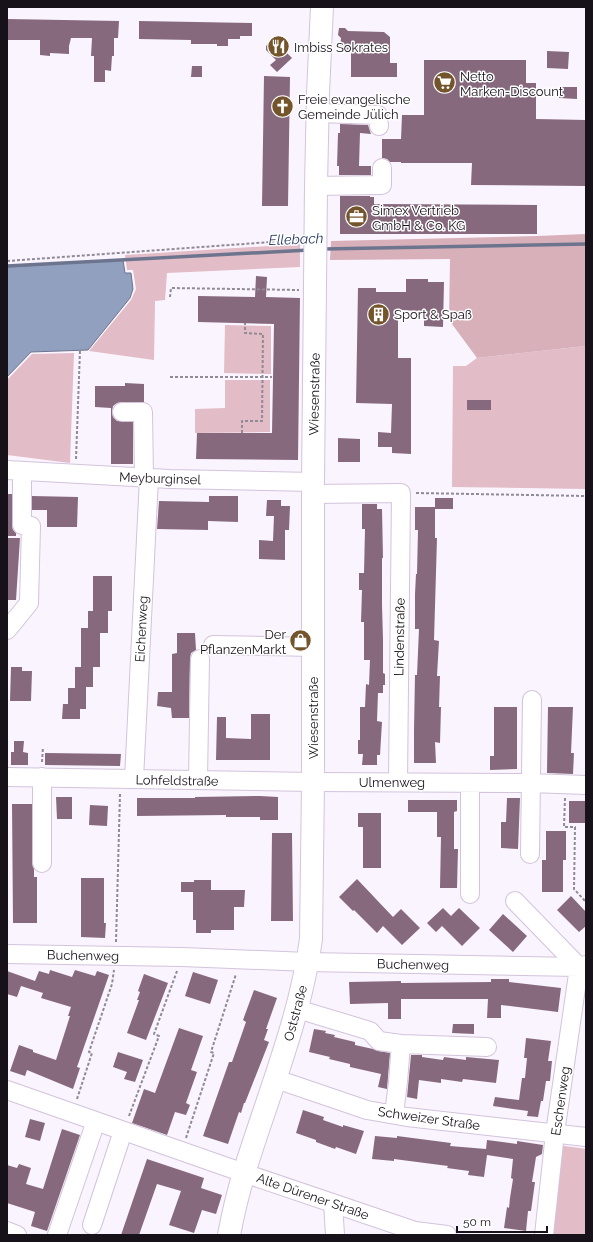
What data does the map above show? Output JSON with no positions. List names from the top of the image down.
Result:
{
  "streets": {
    "main road": ["Wiesenstraße", "Oststraße"],
    "street": [
      "Meyburginsel",
      "Eichenweg",
      "Lindenstraße",
      "Lohfeldstraße",
      "Ulmenweg",
      "Buchenweg",
      "Eschenweg",
      "Schweizer Straße",
      "Alte Dürener Straße"
    ]
  },
  "crossings": [
    ["Wiesenstraße", "Meyburginsel"],
    ["Wiesenstraße", "Lohfeldstraße"],
    ["Wiesenstraße", "Ulmenweg"],
    ["Wiesenstraße", "Oststraße"],
    ["Meyburginsel", "Eichenweg"],
    ["Meyburginsel", "Lindenstraße"],
    ["Eichenweg", "Lohfeldstraße"],
    ["Lindenstraße", "Ulmenweg"],
    ["Lohfeldstraße", "Ulmenweg"],
    ["Lohfeldstraße", "Oststraße"],
    ["Ulmenweg", "Oststraße"],
    ["Buchenweg", "Oststraße"],
    ["Buchenweg", "Eschenweg"],
    ["Oststraße", "Schweizer Straße"],
    ["Oststraße", "Alte Dürener Straße"],
    ["Eschenweg", "Schweizer Straße"]
  ],
  "water": ["Ellebach"],
  "places": {
    "restaurant": ["Imbiss Sokrates"],
    "supermarket": ["Netto Marken-Discount"],
    "church": ["Freie evangelische Gemeinde Jülich"],
    "office": ["Simex Vertrieb GmbH & Co. KG"],
    "building": ["Sport & Spaß"],
    "shop": ["Der PflanzenMarkt"]
  },
  "scale_bar": "50 m"
}
